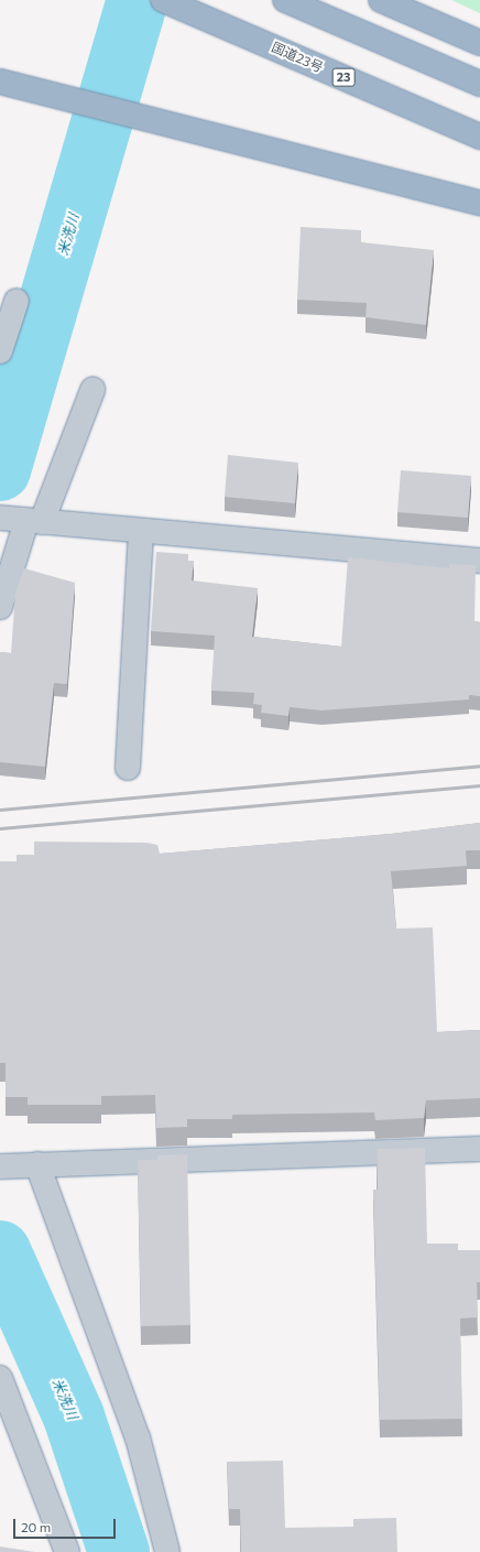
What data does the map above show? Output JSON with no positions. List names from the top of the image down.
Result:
{
  "streets": {
    "highway": ["国道23号", "23"]
  },
  "water": ["米洗川"],
  "scale_bar": "20 m"
}
